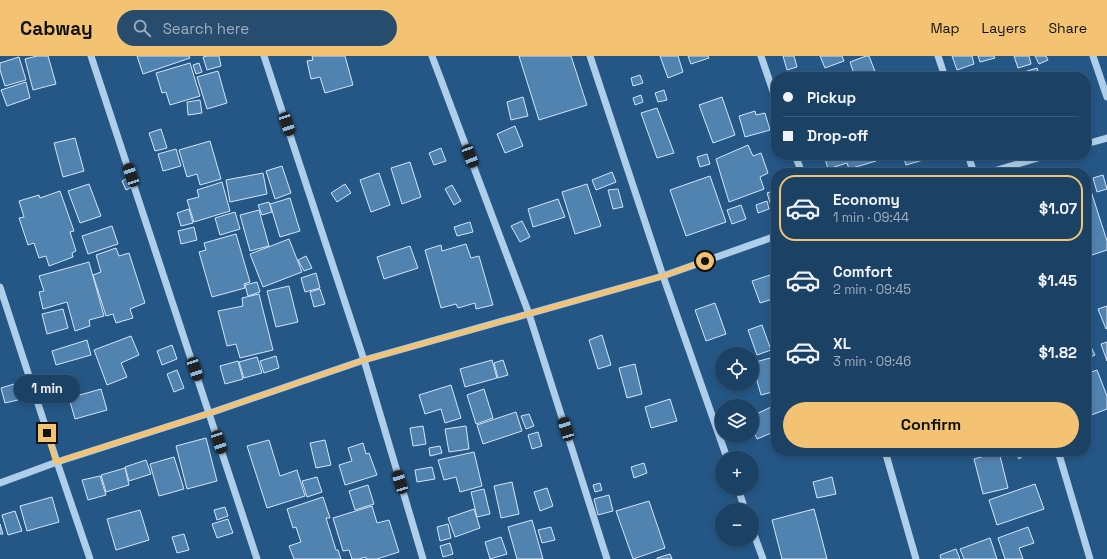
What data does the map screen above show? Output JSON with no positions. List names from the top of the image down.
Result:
{
  "page": {
    "header": "Cabway",
    "search": "Search here",
    "nav": ["Map", "Layers", "Share"],
    "banner": ["Pickup", "Drop-off"],
    "list": [
      {
        "name": "Economy",
        "note": "1 min · 09:44",
        "value": "$1.07"
      },
      {
        "name": "Comfort",
        "note": "2 min · 09:45",
        "value": "$1.45"
      },
      {
        "name": "XL",
        "note": "3 min · 09:46",
        "value": "$1.82"
      }
    ],
    "map_buttons": ["+", "−"],
    "bubble": "1 min",
    "buttons": "Confirm"
  }
}
